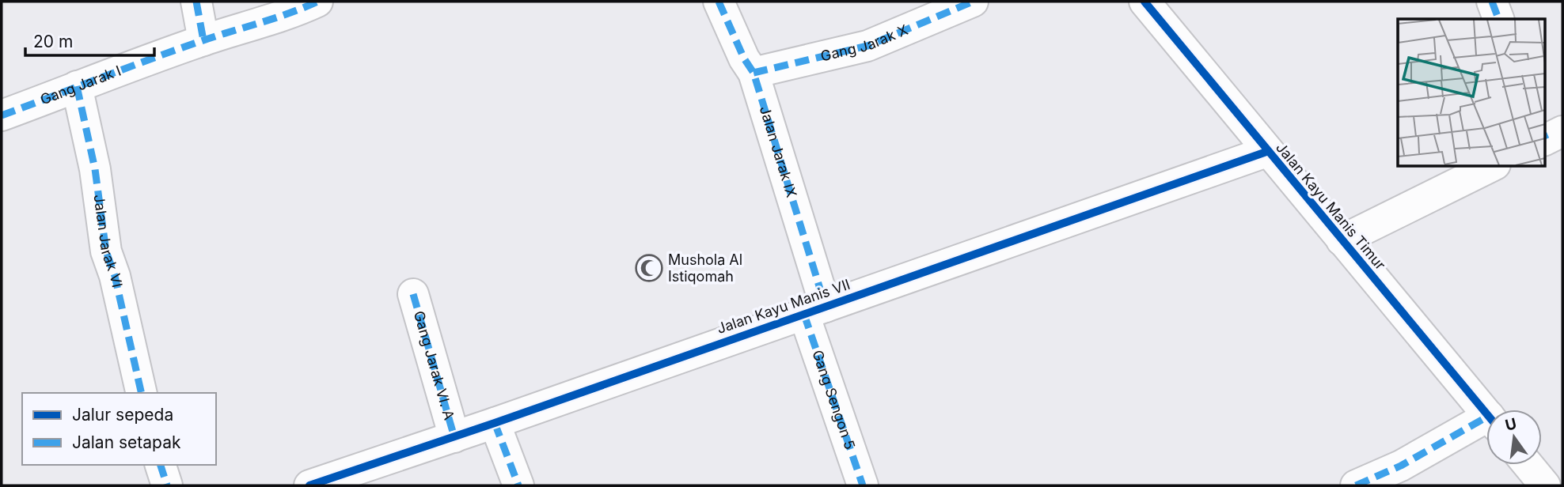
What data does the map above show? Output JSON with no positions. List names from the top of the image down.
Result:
{
  "streets": {
    "street": [
      "Gang Jarak X",
      "Gang Jarak I",
      "Jalan Jarak IX",
      "Jalan Kayu Manis Timur",
      "Jalan Jarak VI",
      "Jalan Kayu Manis VII",
      "Gang Jarak VI. A",
      "Gang Sengon 5"
    ]
  },
  "crossings": [
    ["Gang Jarak X", "Jalan Jarak IX"],
    ["Gang Jarak I", "Jalan Jarak VI"],
    ["Jalan Jarak IX", "Jalan Kayu Manis VII"],
    ["Jalan Jarak IX", "Gang Sengon 5"],
    ["Jalan Kayu Manis Timur", "Jalan Kayu Manis VII"],
    ["Jalan Kayu Manis VII", "Gang Jarak VI. A"],
    ["Jalan Kayu Manis VII", "Gang Sengon 5"]
  ],
  "places": {
    "mosque": ["Mushola Al Istiqomah"]
  },
  "legend": ["Jalur sepeda", "Jalan setapak"],
  "scale_bar": "20 m",
  "north": "top"
}
